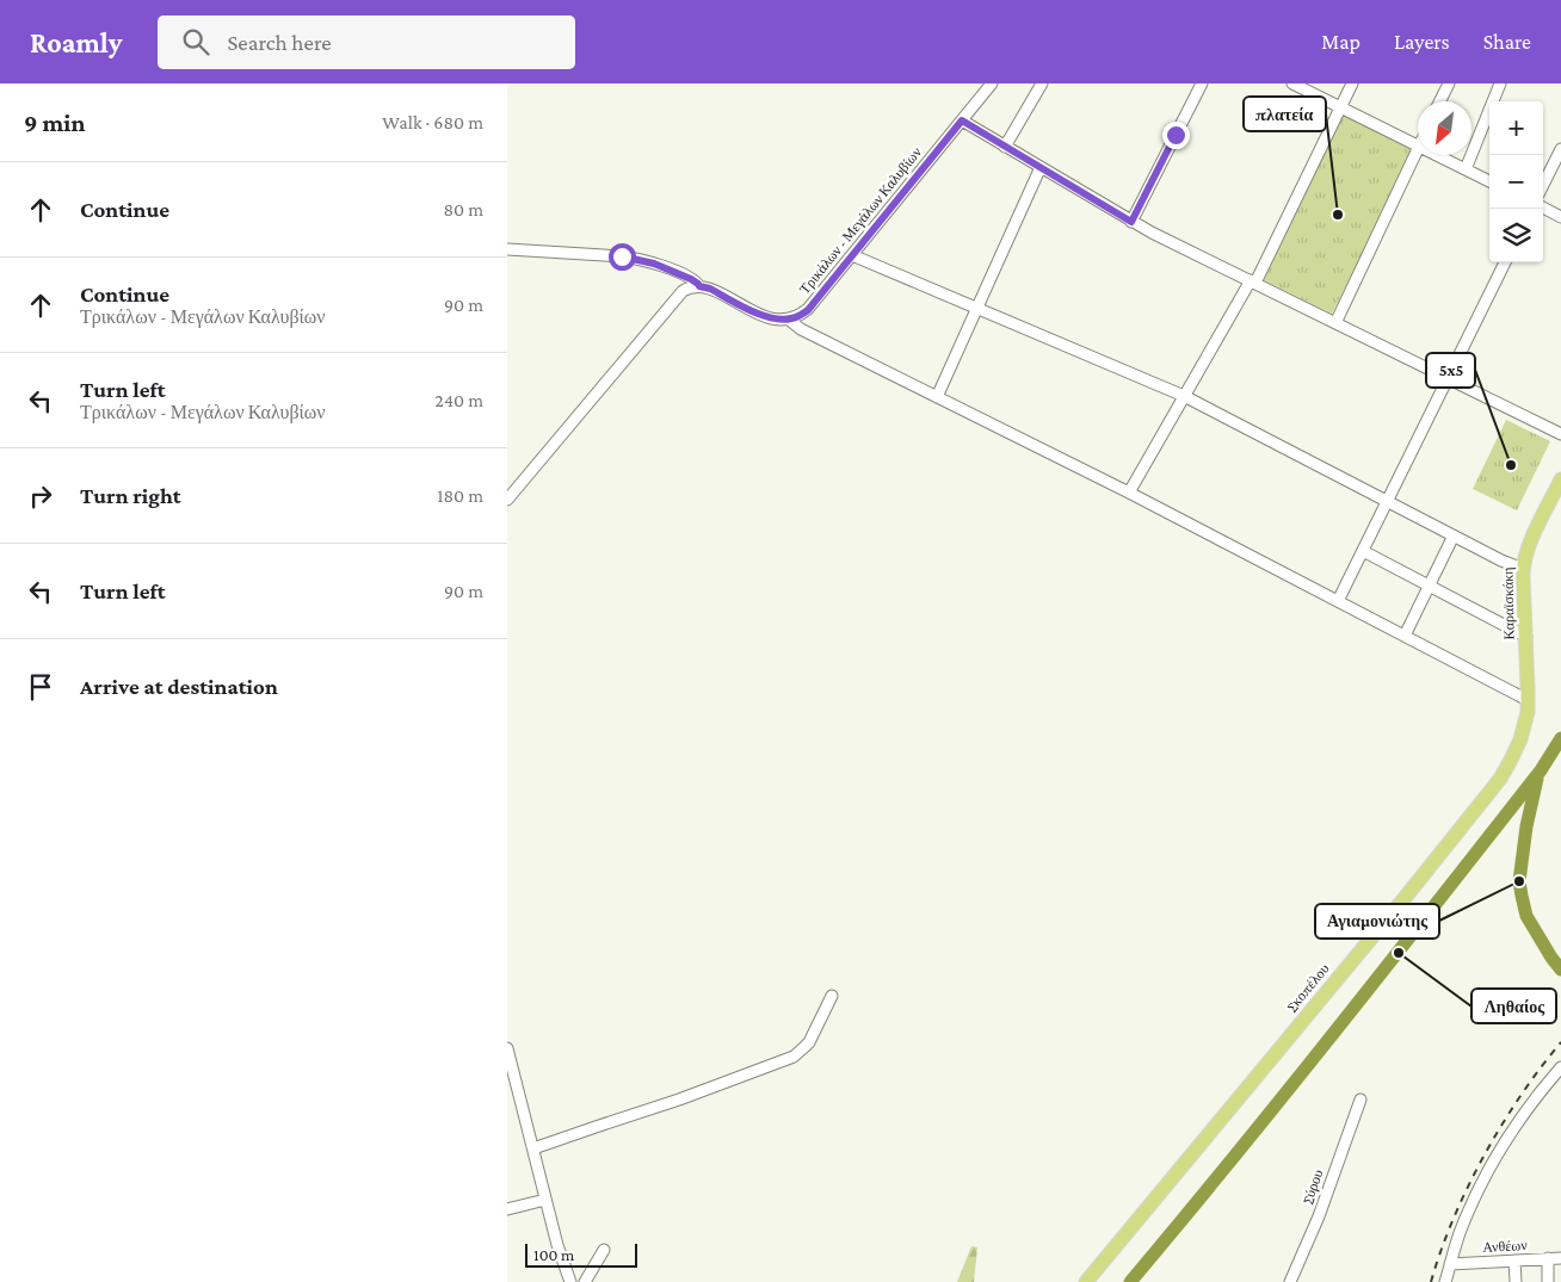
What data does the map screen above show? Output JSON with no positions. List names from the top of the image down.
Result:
{
  "streets": {
    "main road": ["Καραϊσκάκη", "Σκοπέλου"],
    "street": ["Τρικάλων - Μεγάλων Καλυβίων", "Σύρου", "Ανθέων"]
  },
  "crossings": [
    ["Καραϊσκάκη", "Σκοπέλου"]
  ],
  "places": [
    "πλατεία",
    "5x5",
    "Αγιαμονιώτης",
    "Ληθαίος"
  ],
  "scale_bar": "100 m",
  "north": "bottom left",
  "page": {
    "header": "Roamly",
    "search": "Search here",
    "nav": ["Map", "Layers", "Share"],
    "heading": ["9 min", "Walk · 680 m"],
    "map_buttons": ["+", "−"],
    "list": [
      ["Continue", "80 m"],
      ["Continue", "Τρικάλων - Μεγάλων Καλυβίων", "90 m"],
      ["Turn left", "Τρικάλων - Μεγάλων Καλυβίων", "240 m"],
      ["Turn right", "180 m"],
      ["Turn left", "90 m"],
      "Arrive at destination"
    ],
    "scale": "100 m"
  }
}
